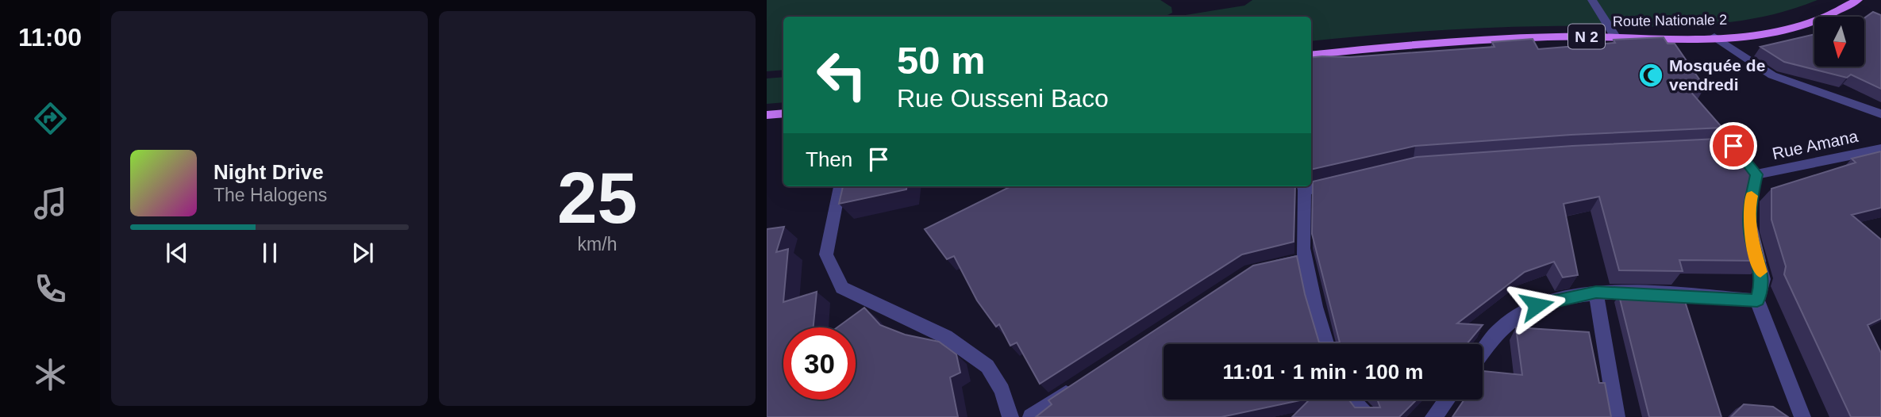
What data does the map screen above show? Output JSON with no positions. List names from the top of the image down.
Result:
{
  "streets": {
    "main road": ["Route Nationale 2", "N 2"],
    "street": ["Rue Amana"]
  },
  "places": {
    "mosque": ["Mosquée de vendredi"]
  },
  "north": "bottom",
  "page": {
    "tabs": "11:00",
    "tile": ["25", "km/h"],
    "turn": ["50 m", "Rue Ousseni Baco"],
    "then": "Then",
    "song": ["Night Drive", "The Halogens"],
    "limit": "30",
    "trip": "11:01 · 1 min · 100 m"
  }
}
